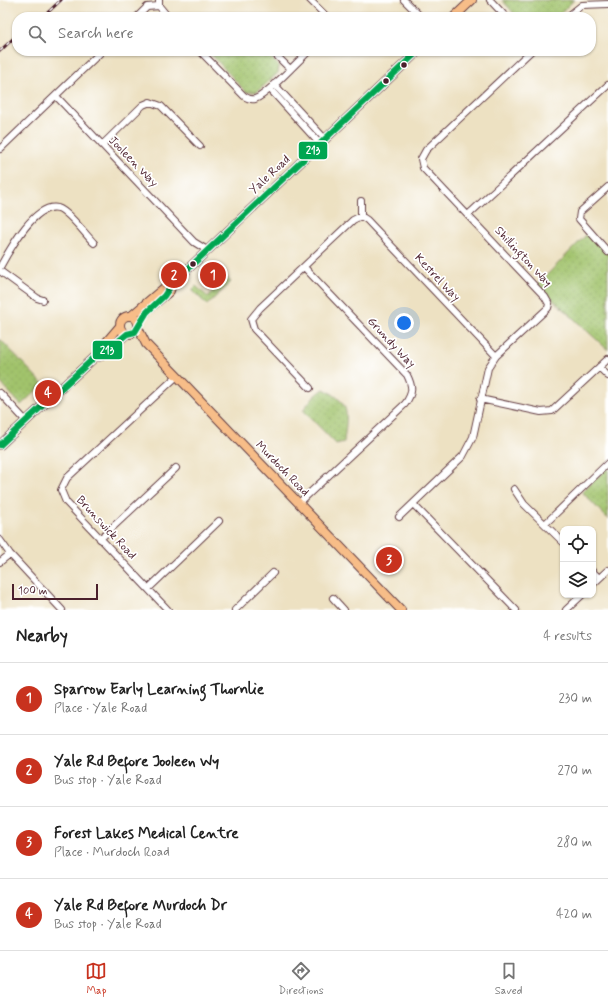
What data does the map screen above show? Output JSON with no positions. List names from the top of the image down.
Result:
{
  "streets": {
    "main road": ["Yale Road", "Murdoch Road"],
    "street": [
      "Jooleen Way",
      "Shillington Way",
      "Kestrel Way",
      "Grundy Way",
      "Brunswick Road"
    ]
  },
  "crossings": [
    ["Jooleen Way", "Yale Road"],
    ["Yale Road", "Murdoch Road"],
    ["Shillington Way", "Kestrel Way"],
    ["Grundy Way", "Murdoch Road"],
    ["Murdoch Road", "Brunswick Road"]
  ],
  "lines": ["transit line 213"],
  "scale_bar": "100 m",
  "page": {
    "search": "Search here",
    "pins": [
      "1",
      "2",
      "4",
      "3"
    ],
    "scale": "100 m",
    "heading": ["Nearby", "4 results"],
    "list": [
      {
        "mark": "1",
        "name": "Sparrow Early Learning Thornlie",
        "note": "Place · Yale Road",
        "value": "230 m"
      },
      {
        "mark": "2",
        "name": "Yale Rd Before Jooleen Wy",
        "note": "Bus stop · Yale Road",
        "value": "270 m"
      },
      {
        "mark": "3",
        "name": "Forest Lakes Medical Centre",
        "note": "Place · Murdoch Road",
        "value": "280 m"
      },
      {
        "mark": "4",
        "name": "Yale Rd Before Murdoch Dr",
        "note": "Bus stop · Yale Road",
        "value": "420 m"
      }
    ],
    "nav": ["Map", "Directions", "Saved"]
  }
}
